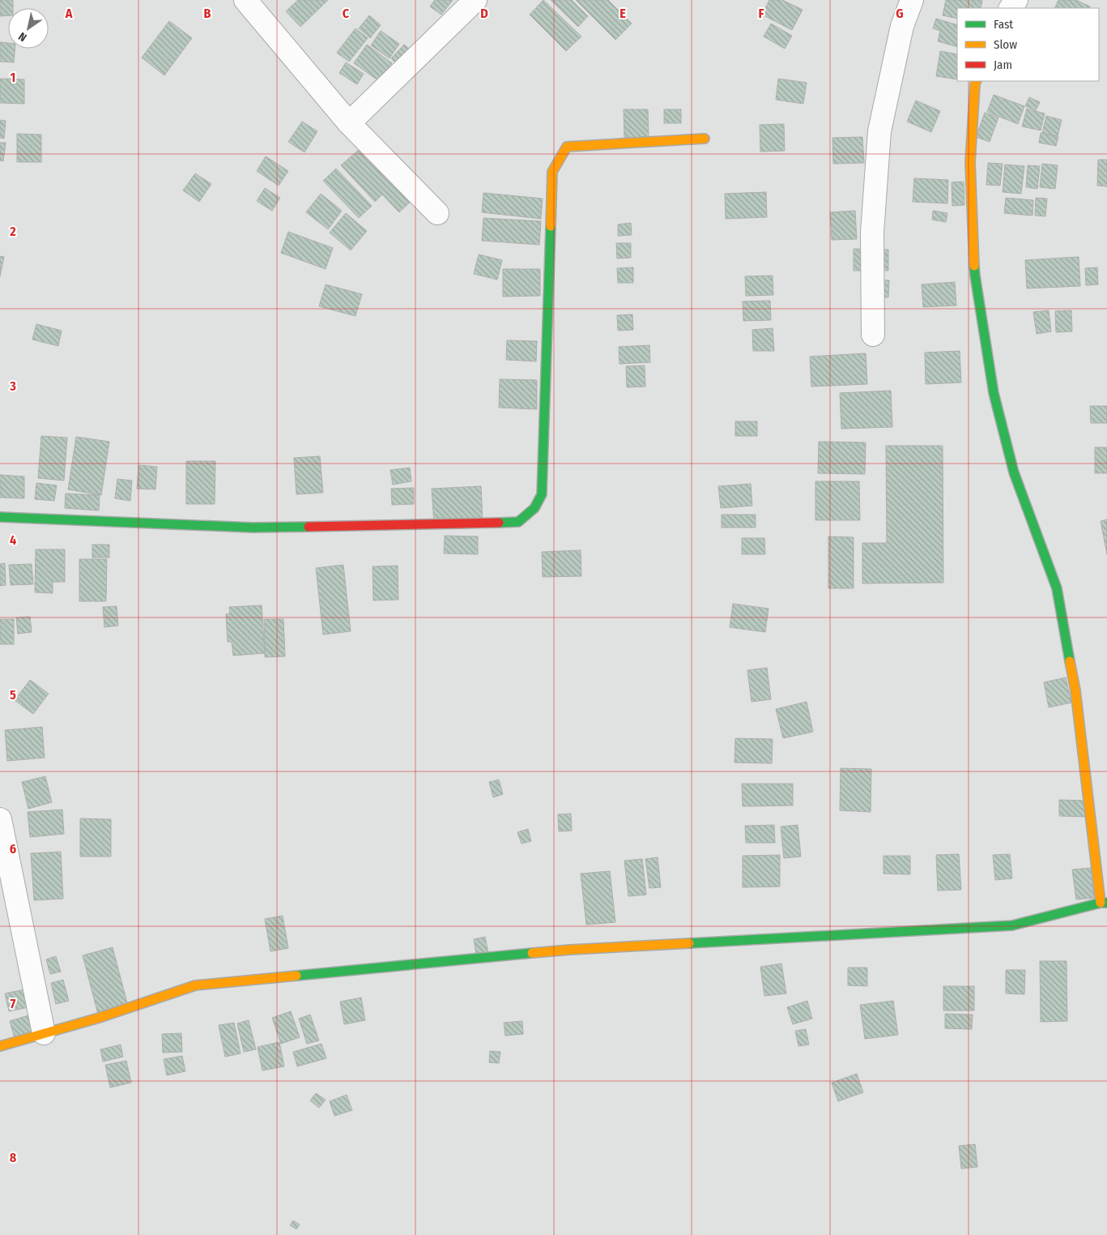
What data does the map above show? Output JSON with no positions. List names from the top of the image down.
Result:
{
  "legend": ["Fast", "Slow", "Jam"],
  "north": "bottom left",
  "grid": {
    "columns": [
      "A",
      "B",
      "C",
      "D",
      "E",
      "F",
      "G"
    ],
    "rows": [
      "1",
      "2",
      "3",
      "4",
      "5",
      "6",
      "7",
      "8"
    ]
  }
}
